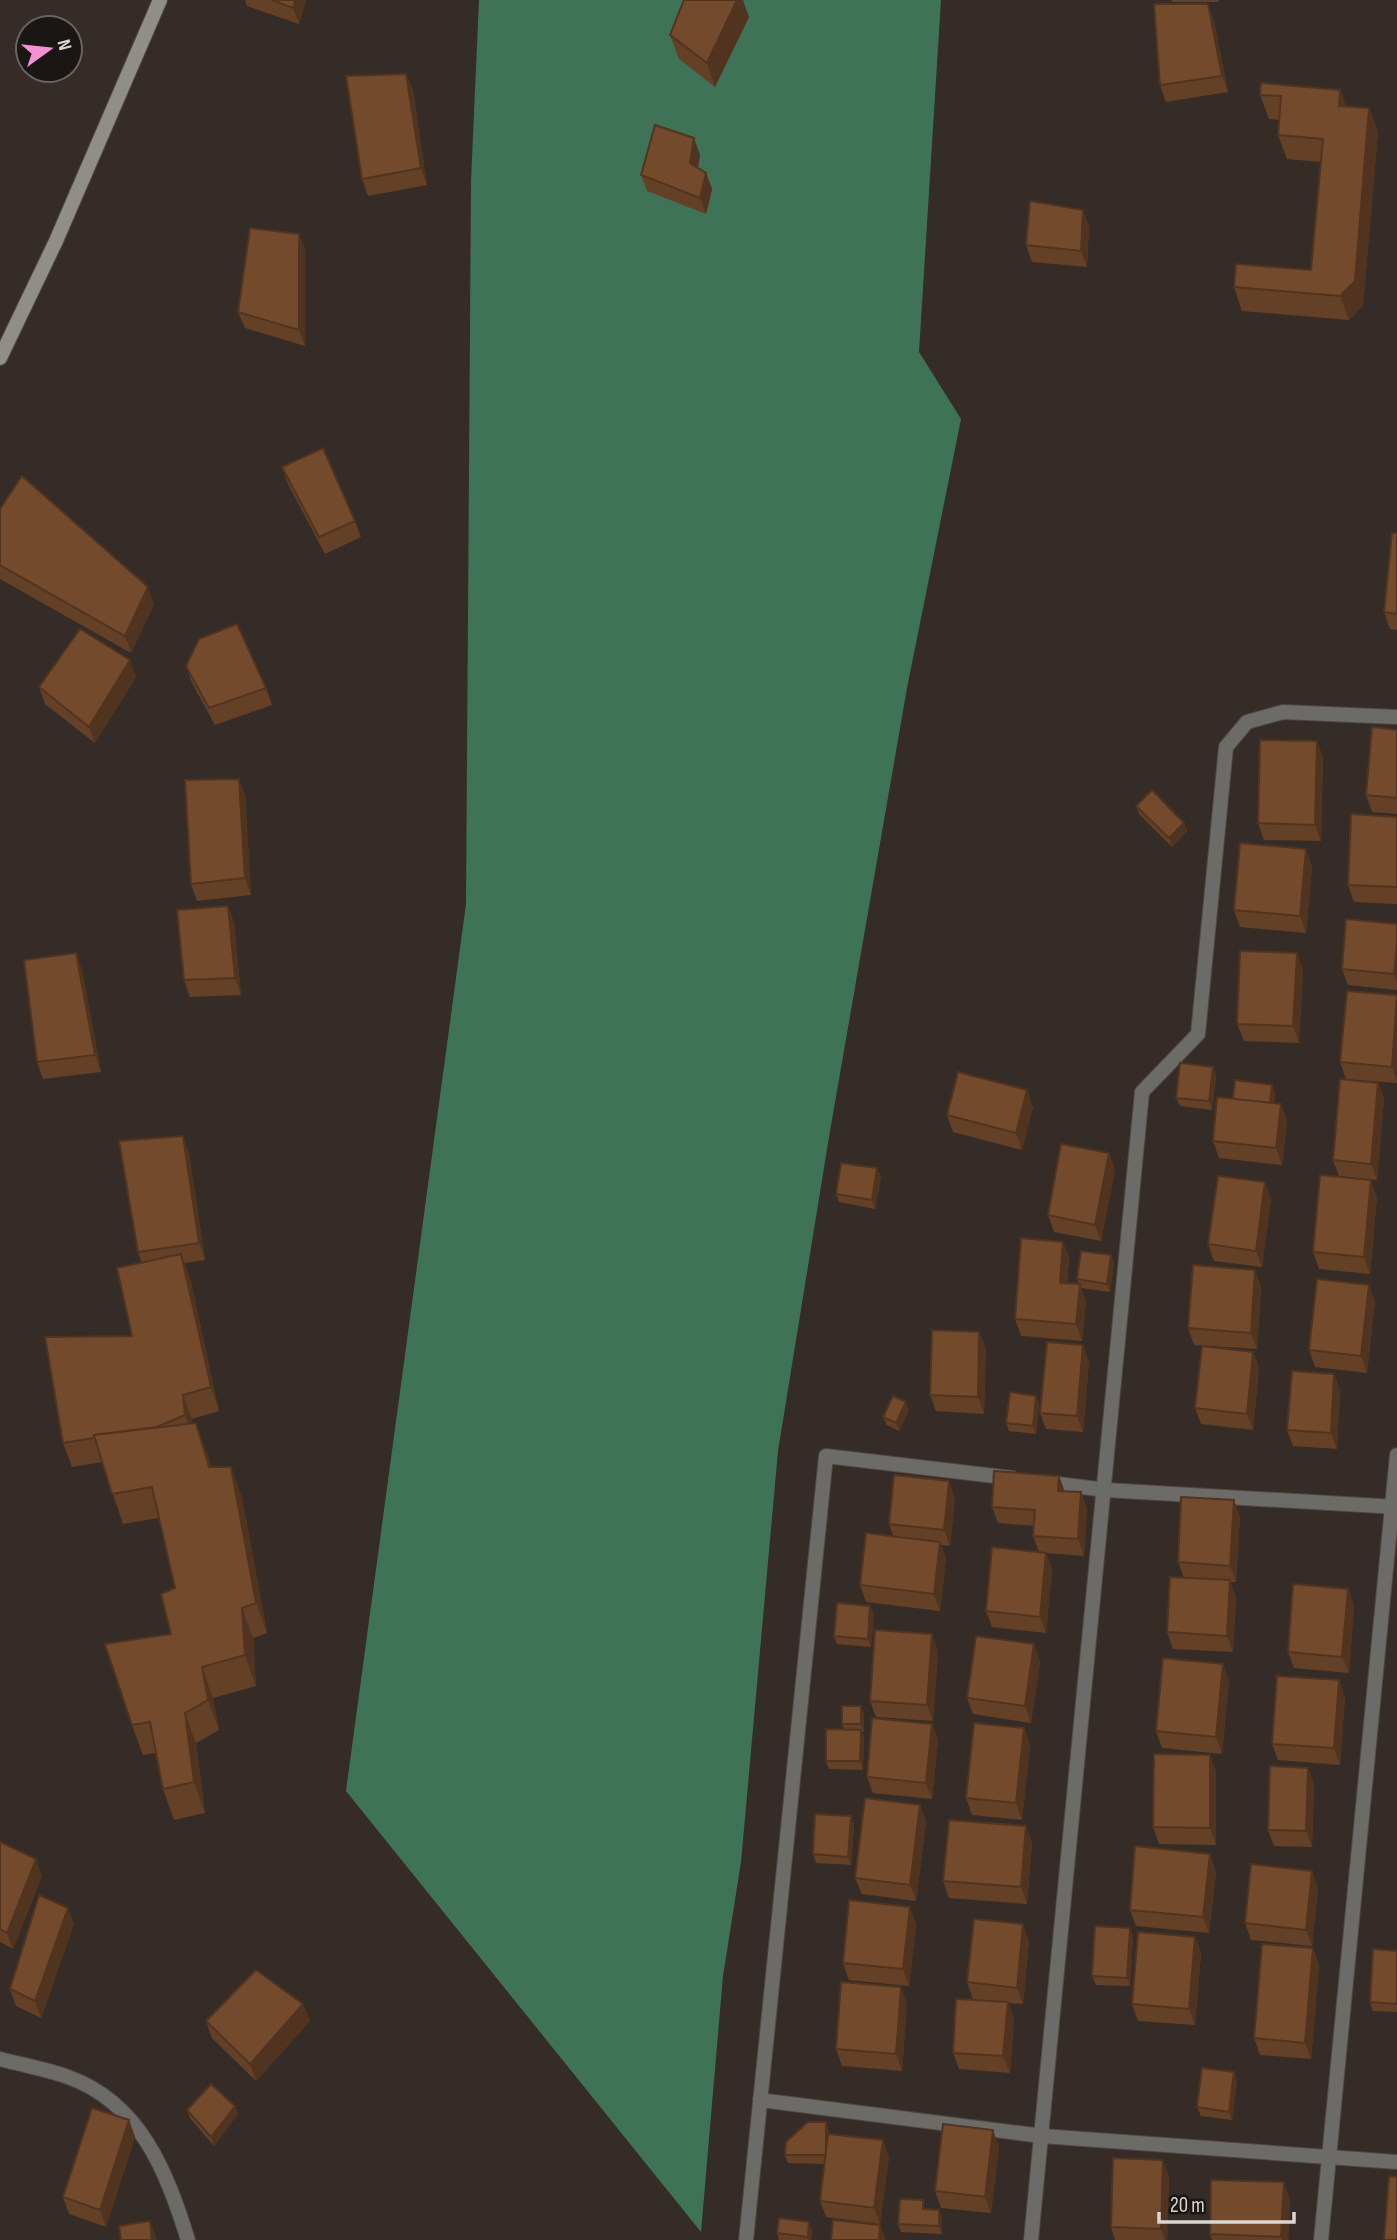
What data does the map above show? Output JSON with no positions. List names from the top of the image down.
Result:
{
  "scale_bar": "20 m",
  "north": "right"
}
